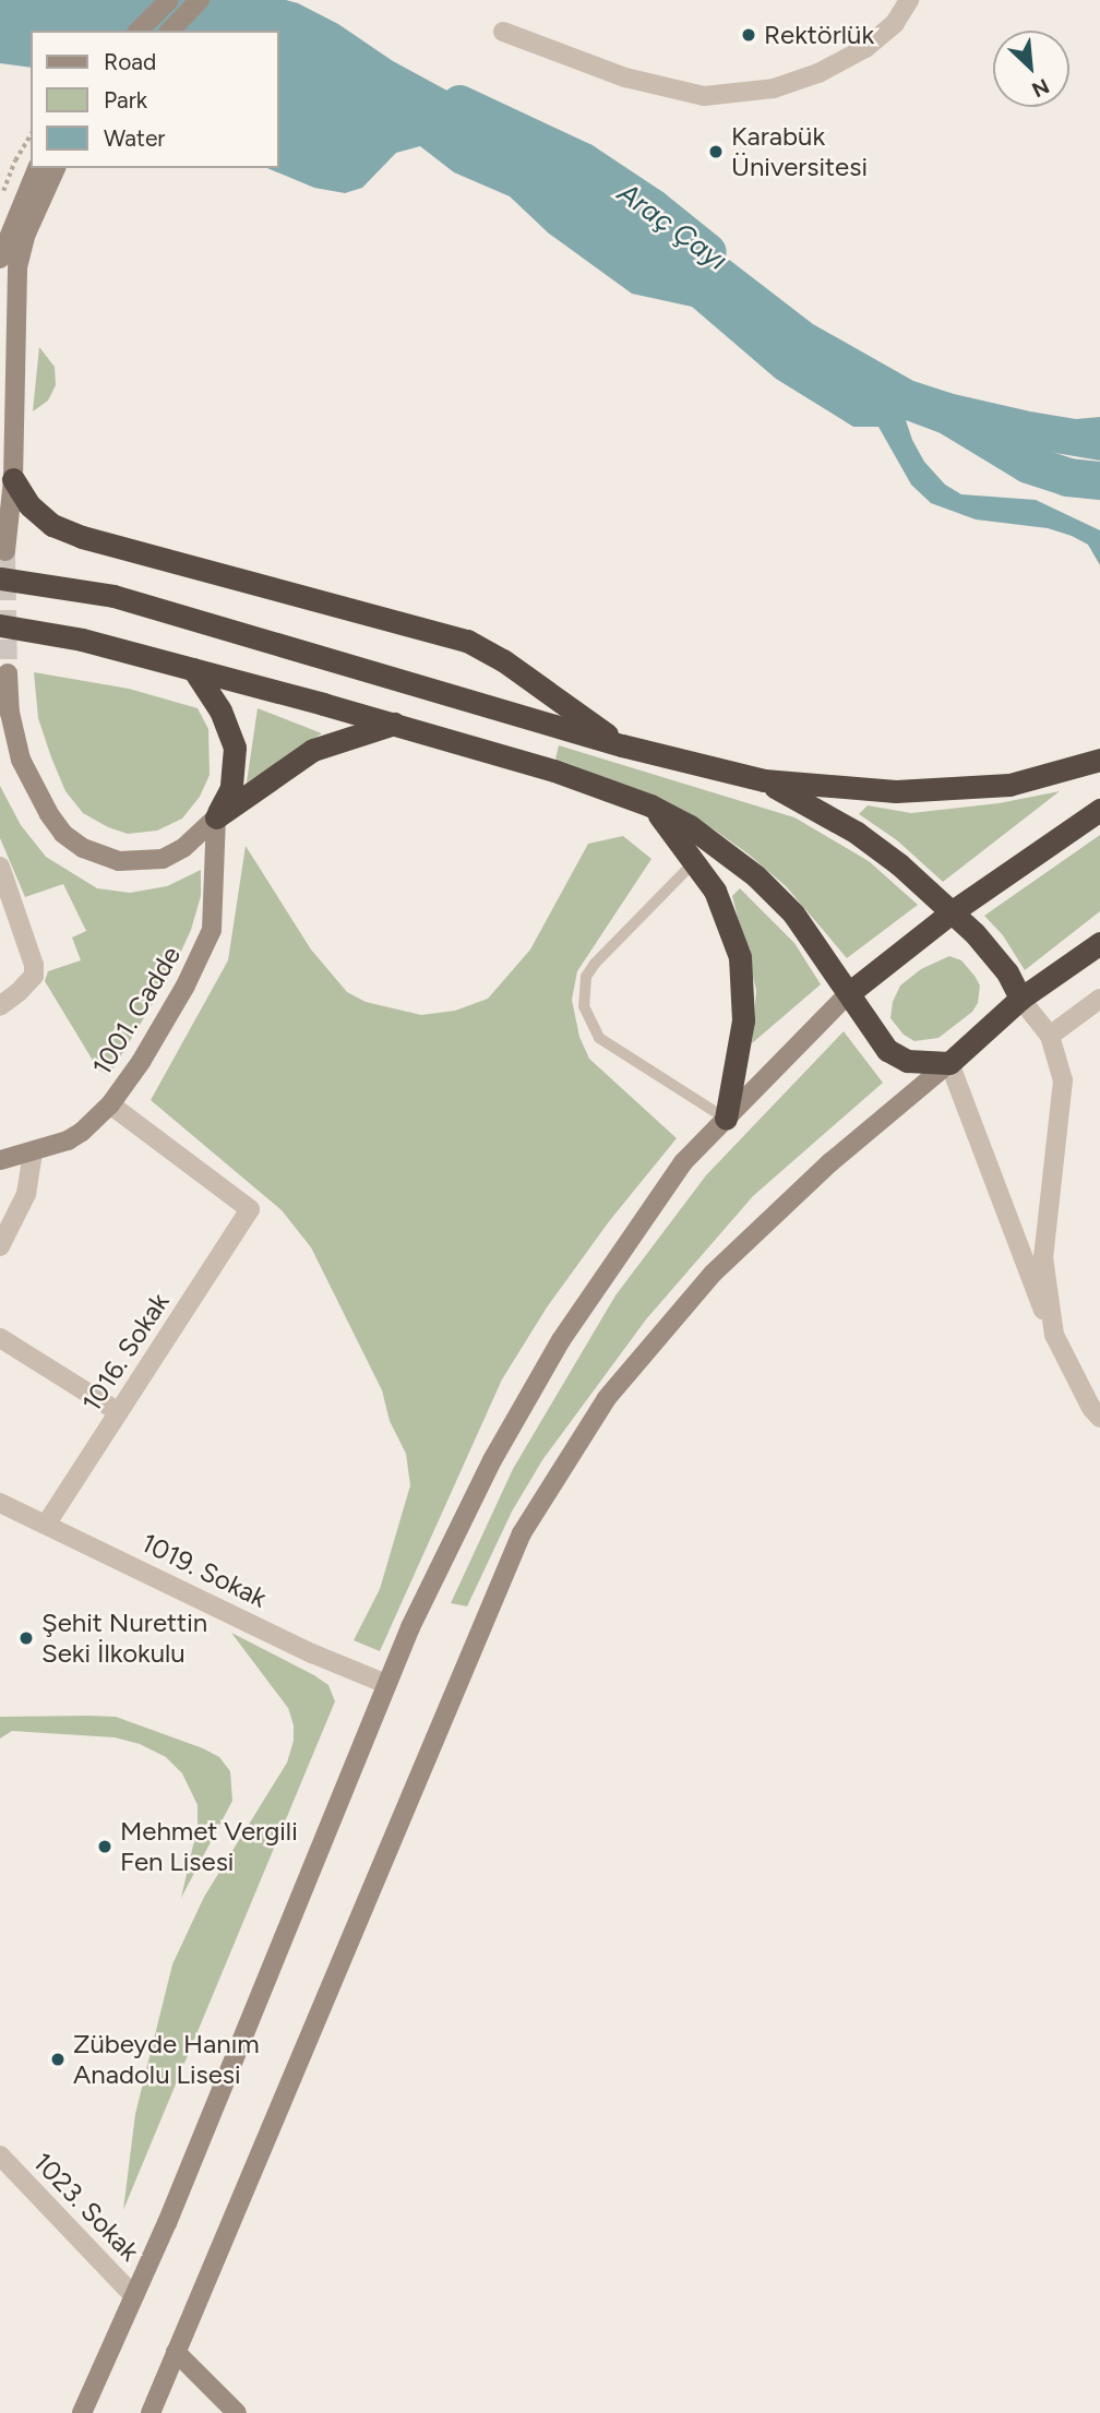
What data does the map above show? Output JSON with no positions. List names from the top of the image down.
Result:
{
  "streets": {
    "main road": ["1001. Cadde"],
    "street": ["1016. Sokak", "1019. Sokak", "1023. Sokak"]
  },
  "crossings": [
    ["1001. Cadde", "1016. Sokak"],
    ["1016. Sokak", "1019. Sokak"]
  ],
  "water": ["Araç Çayı"],
  "places": [
    "Rektörlük",
    "Karabük Üniversitesi",
    "Şehit Nurettin Seki İlkokulu",
    "Mehmet Vergili Fen Lisesi",
    "Zübeyde Hanım Anadolu Lisesi"
  ],
  "legend": ["Road", "Park", "Water"],
  "north": "bottom right"
}
